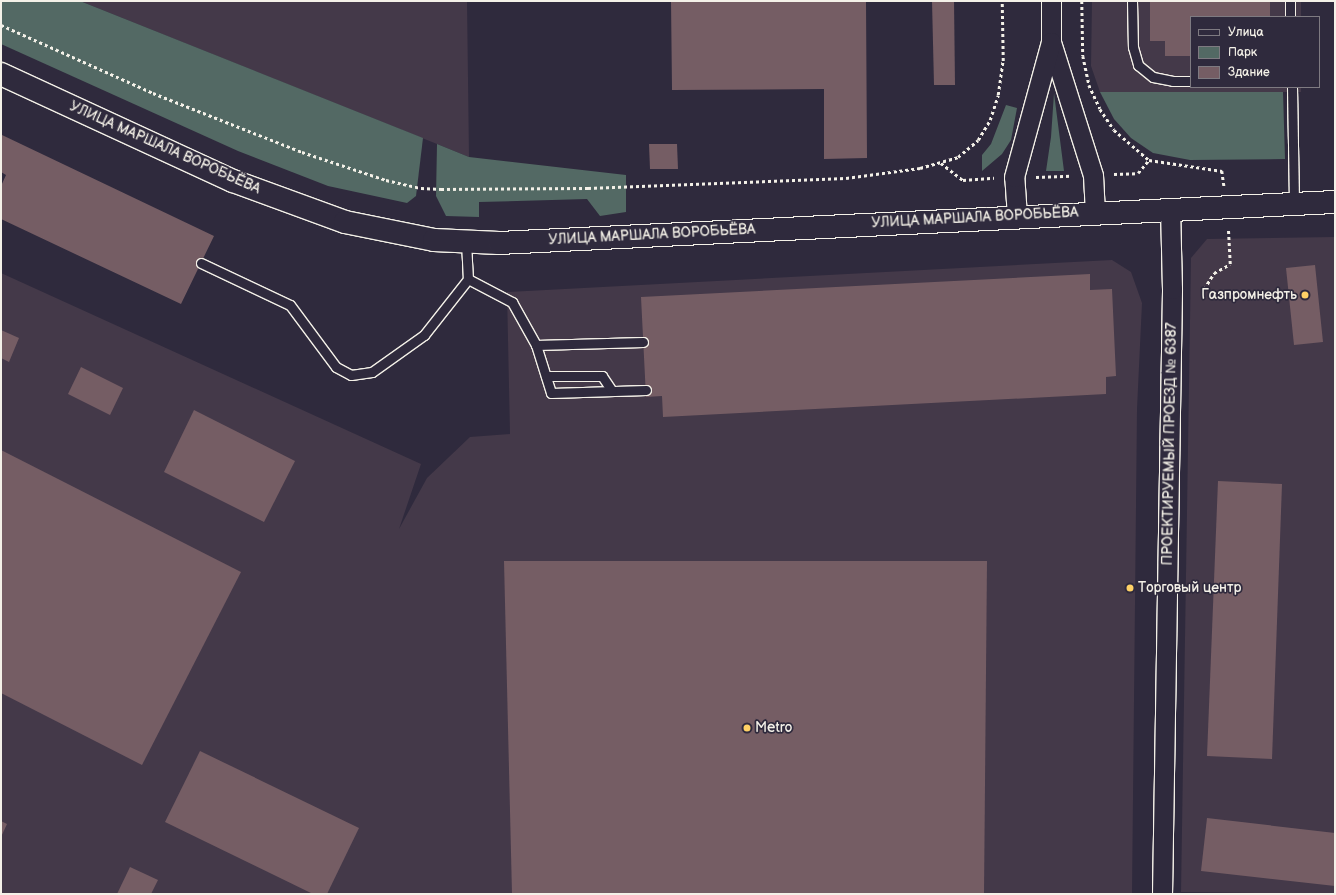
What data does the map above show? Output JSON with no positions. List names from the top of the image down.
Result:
{
  "streets": {
    "street": ["УЛИЦА МАРШАЛА ВОРОБЬЁВА", "ПРОЕКТИРУЕМЫЙ ПРОЕЗД № 6387"]
  },
  "crossings": [
    ["УЛИЦА МАРШАЛА ВОРОБЬЁВА", "ПРОЕКТИРУЕМЫЙ ПРОЕЗД № 6387"]
  ],
  "places": ["Газпромнефть", "Торговый центр", "Metro"],
  "legend": ["Улица", "Парк", "Здание"]
}
